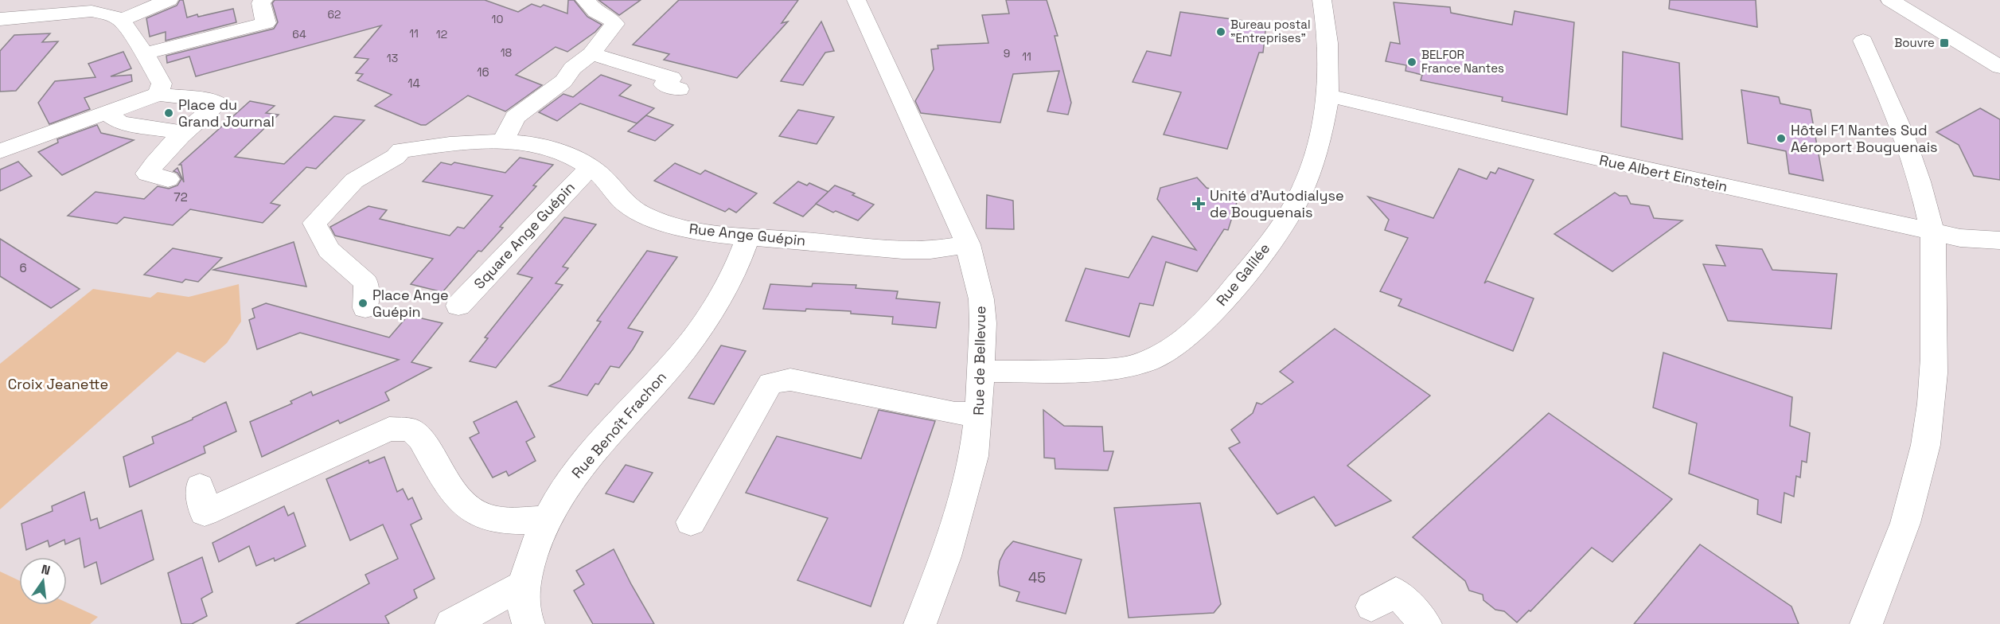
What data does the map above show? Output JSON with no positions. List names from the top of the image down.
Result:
{
  "streets": {
    "street": [
      "Rue Albert Einstein",
      "Rue Ange Guépin",
      "Square Ange Guépin",
      "Rue Galilée",
      "Rue de Bellevue",
      "Rue Benoît Frachon"
    ]
  },
  "crossings": [
    ["Rue Albert Einstein", "Rue Galilée"],
    ["Rue Ange Guépin", "Square Ange Guépin"],
    ["Rue Ange Guépin", "Rue de Bellevue"],
    ["Rue Ange Guépin", "Rue Benoît Frachon"],
    ["Rue Galilée", "Rue de Bellevue"]
  ],
  "parks": ["Croix Jeanette"],
  "places": {
    "other": [
      "Bureau postal \"Entreprises\"",
      "BELFOR France Nantes",
      "Place du Grand Journal",
      "Hôtel F1 Nantes Sud Aéroport Bouguenais",
      "Place Ange Guépin"
    ],
    "transit": ["Bouvre"],
    "health": ["Unité d'Autodialyse de Bouguenais"]
  },
  "house_numbers": [
    "62",
    "10",
    "11",
    "64",
    "12",
    "18",
    "9",
    "11",
    "13",
    "16",
    "14",
    "72",
    "6",
    "45"
  ],
  "north": "top"
}
